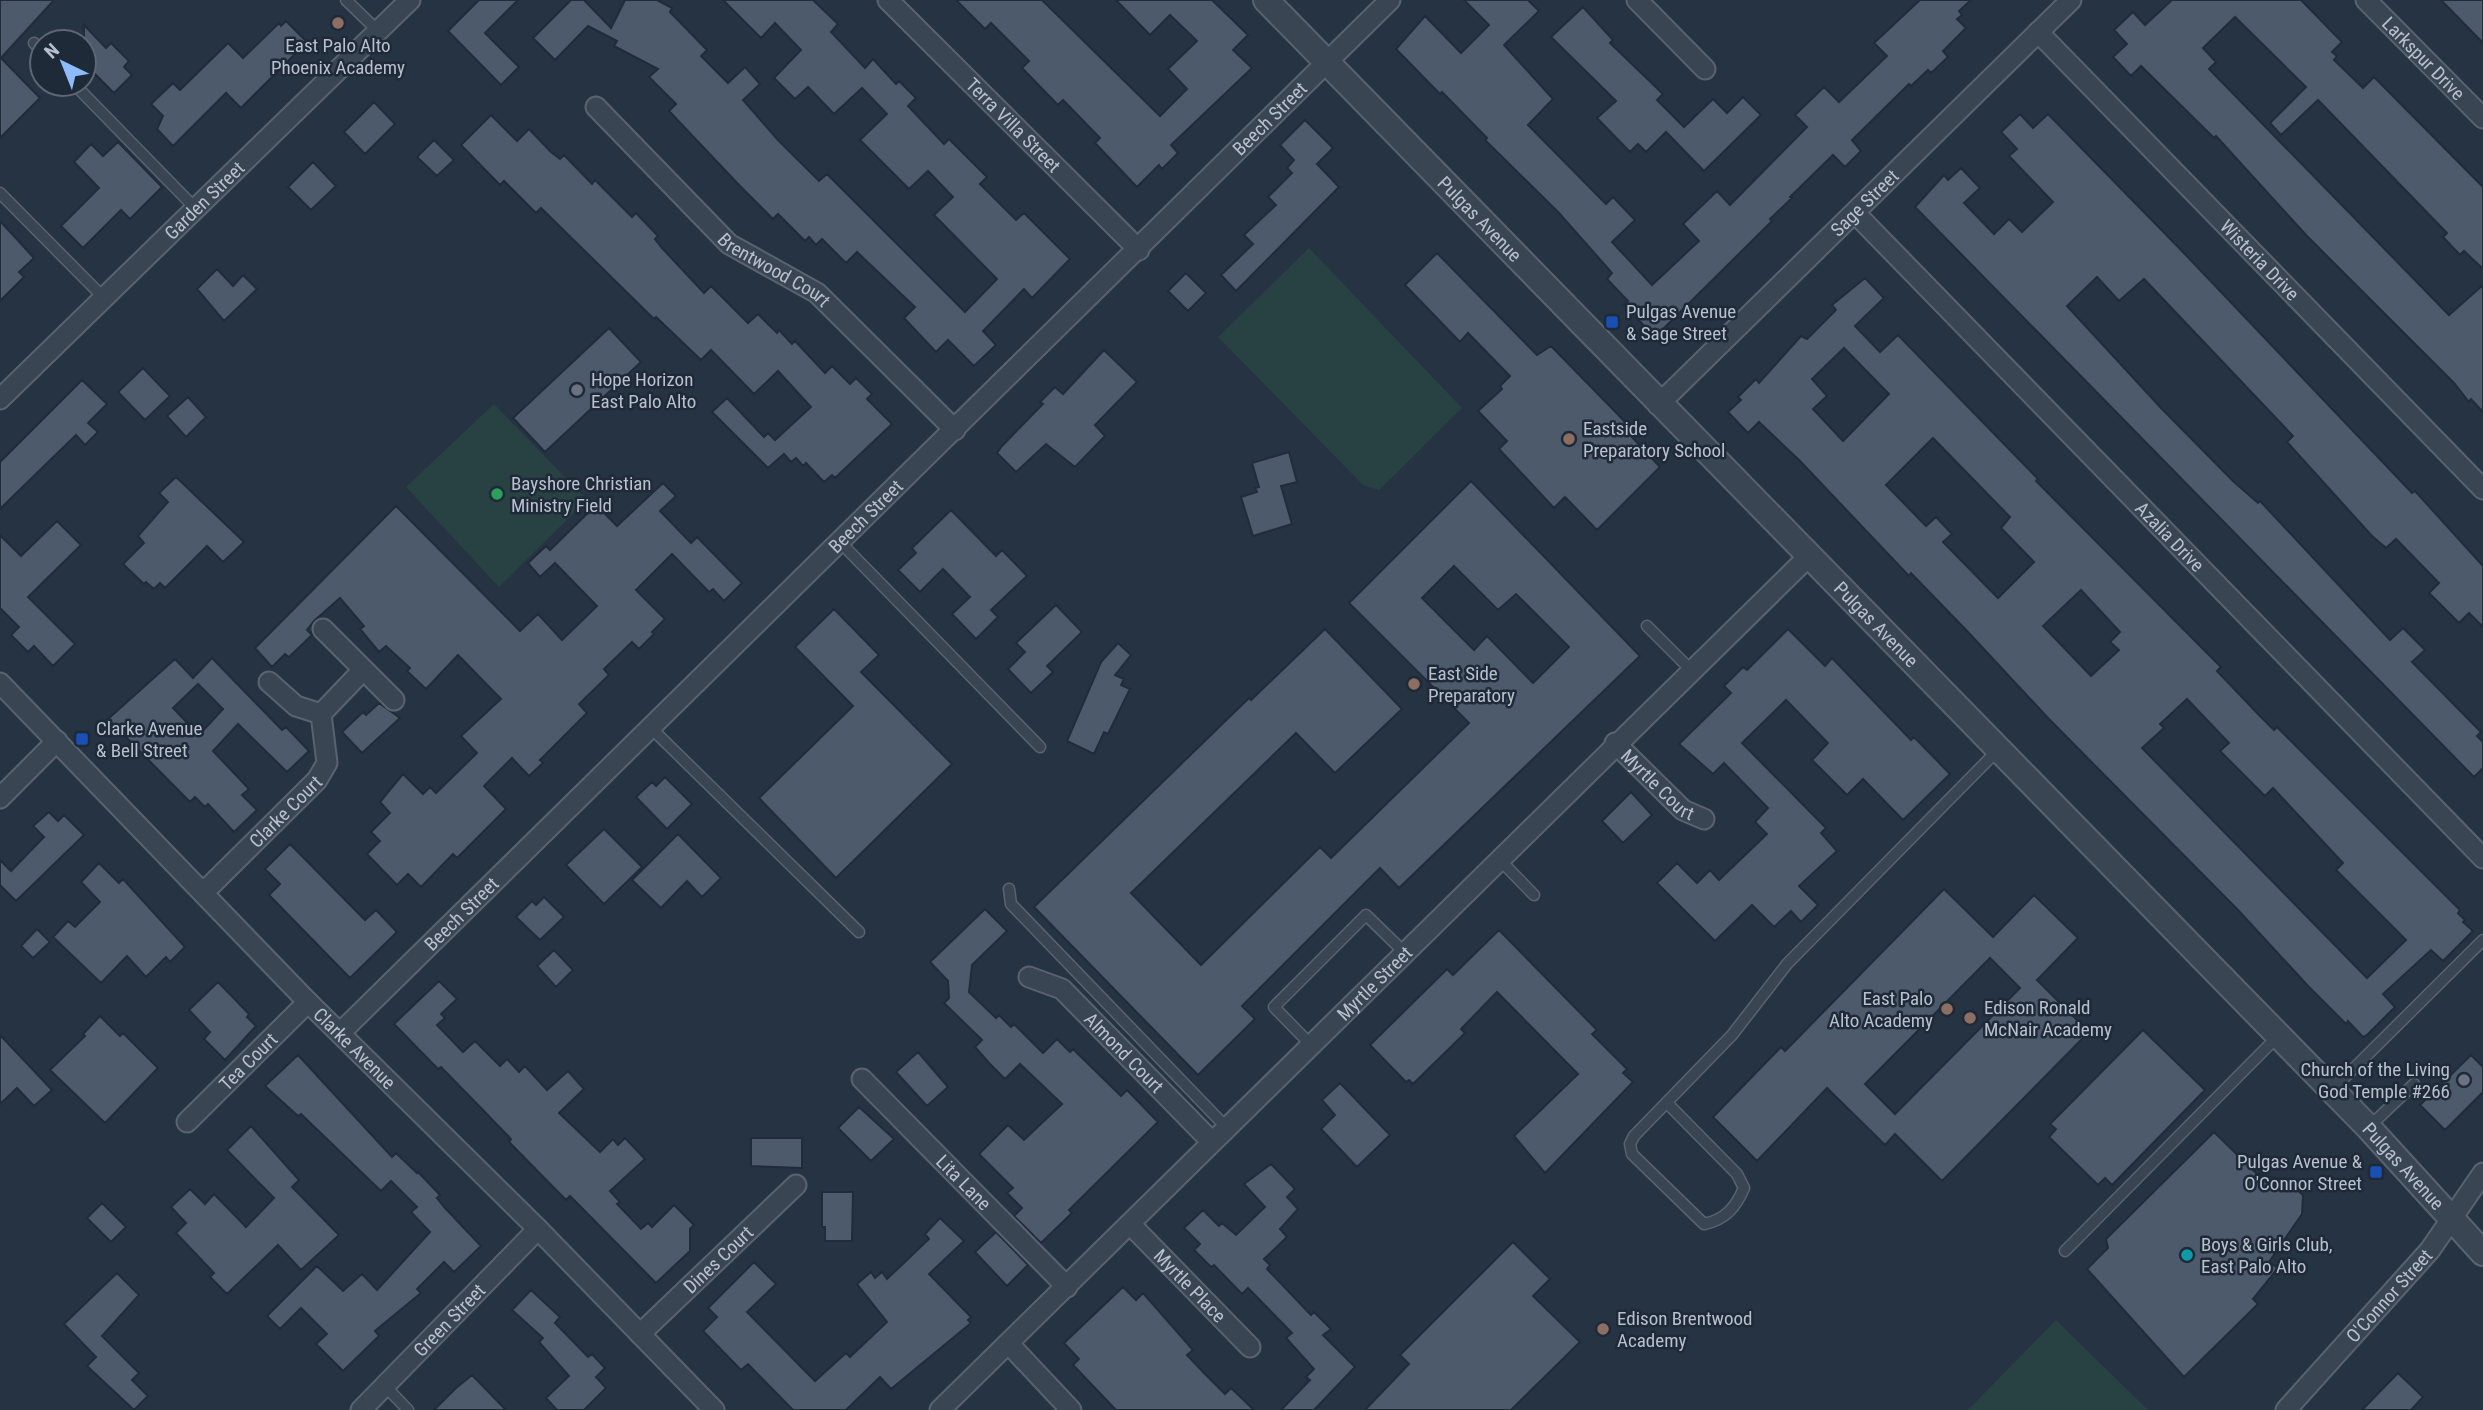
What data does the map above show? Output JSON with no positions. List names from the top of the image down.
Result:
{
  "streets": {
    "street": [
      "Larkspur Drive",
      "Beech Street",
      "Terra Villa Street",
      "Garden Street",
      "Sage Street",
      "Pulgas Avenue",
      "Wisteria Drive",
      "Brentwood Court",
      "Azalia Drive",
      "Myrtle Court",
      "Clarke Court",
      "Myrtle Street",
      "Clarke Avenue",
      "Almond Court",
      "Tea Court",
      "Lita Lane",
      "Dines Court",
      "Myrtle Place",
      "O'Connor Street",
      "Green Street"
    ]
  },
  "crossings": [
    ["Beech Street", "Terra Villa Street"],
    ["Beech Street", "Pulgas Avenue"],
    ["Beech Street", "Brentwood Court"],
    ["Beech Street", "Clarke Avenue"],
    ["Sage Street", "Pulgas Avenue"],
    ["Sage Street", "Wisteria Drive"],
    ["Sage Street", "Azalia Drive"],
    ["Pulgas Avenue", "Myrtle Street"],
    ["Pulgas Avenue", "O'Connor Street"],
    ["Myrtle Court", "Myrtle Street"],
    ["Clarke Court", "Clarke Avenue"],
    ["Myrtle Street", "Almond Court"],
    ["Myrtle Street", "Lita Lane"],
    ["Myrtle Street", "Myrtle Place"],
    ["Clarke Avenue", "Tea Court"],
    ["Clarke Avenue", "Dines Court"],
    ["Clarke Avenue", "Green Street"]
  ],
  "places": {
    "other": [
      "East Palo Alto Phoenix Academy",
      "Hope Horizon East Palo Alto",
      "Eastside Preparatory School",
      "Bayshore Christian Ministry Field",
      "East Side Preparatory",
      "East Palo Alto Academy",
      "Edison Ronald McNair Academy",
      "Church of the Living God Temple #266",
      "Boys & Girls Club, East Palo Alto",
      "Edison Brentwood Academy"
    ],
    "transit": ["Pulgas Avenue & Sage Street", "Clarke Avenue & Bell Street", "Pulgas Avenue & O'Connor Street"]
  },
  "north": "top left"
}
